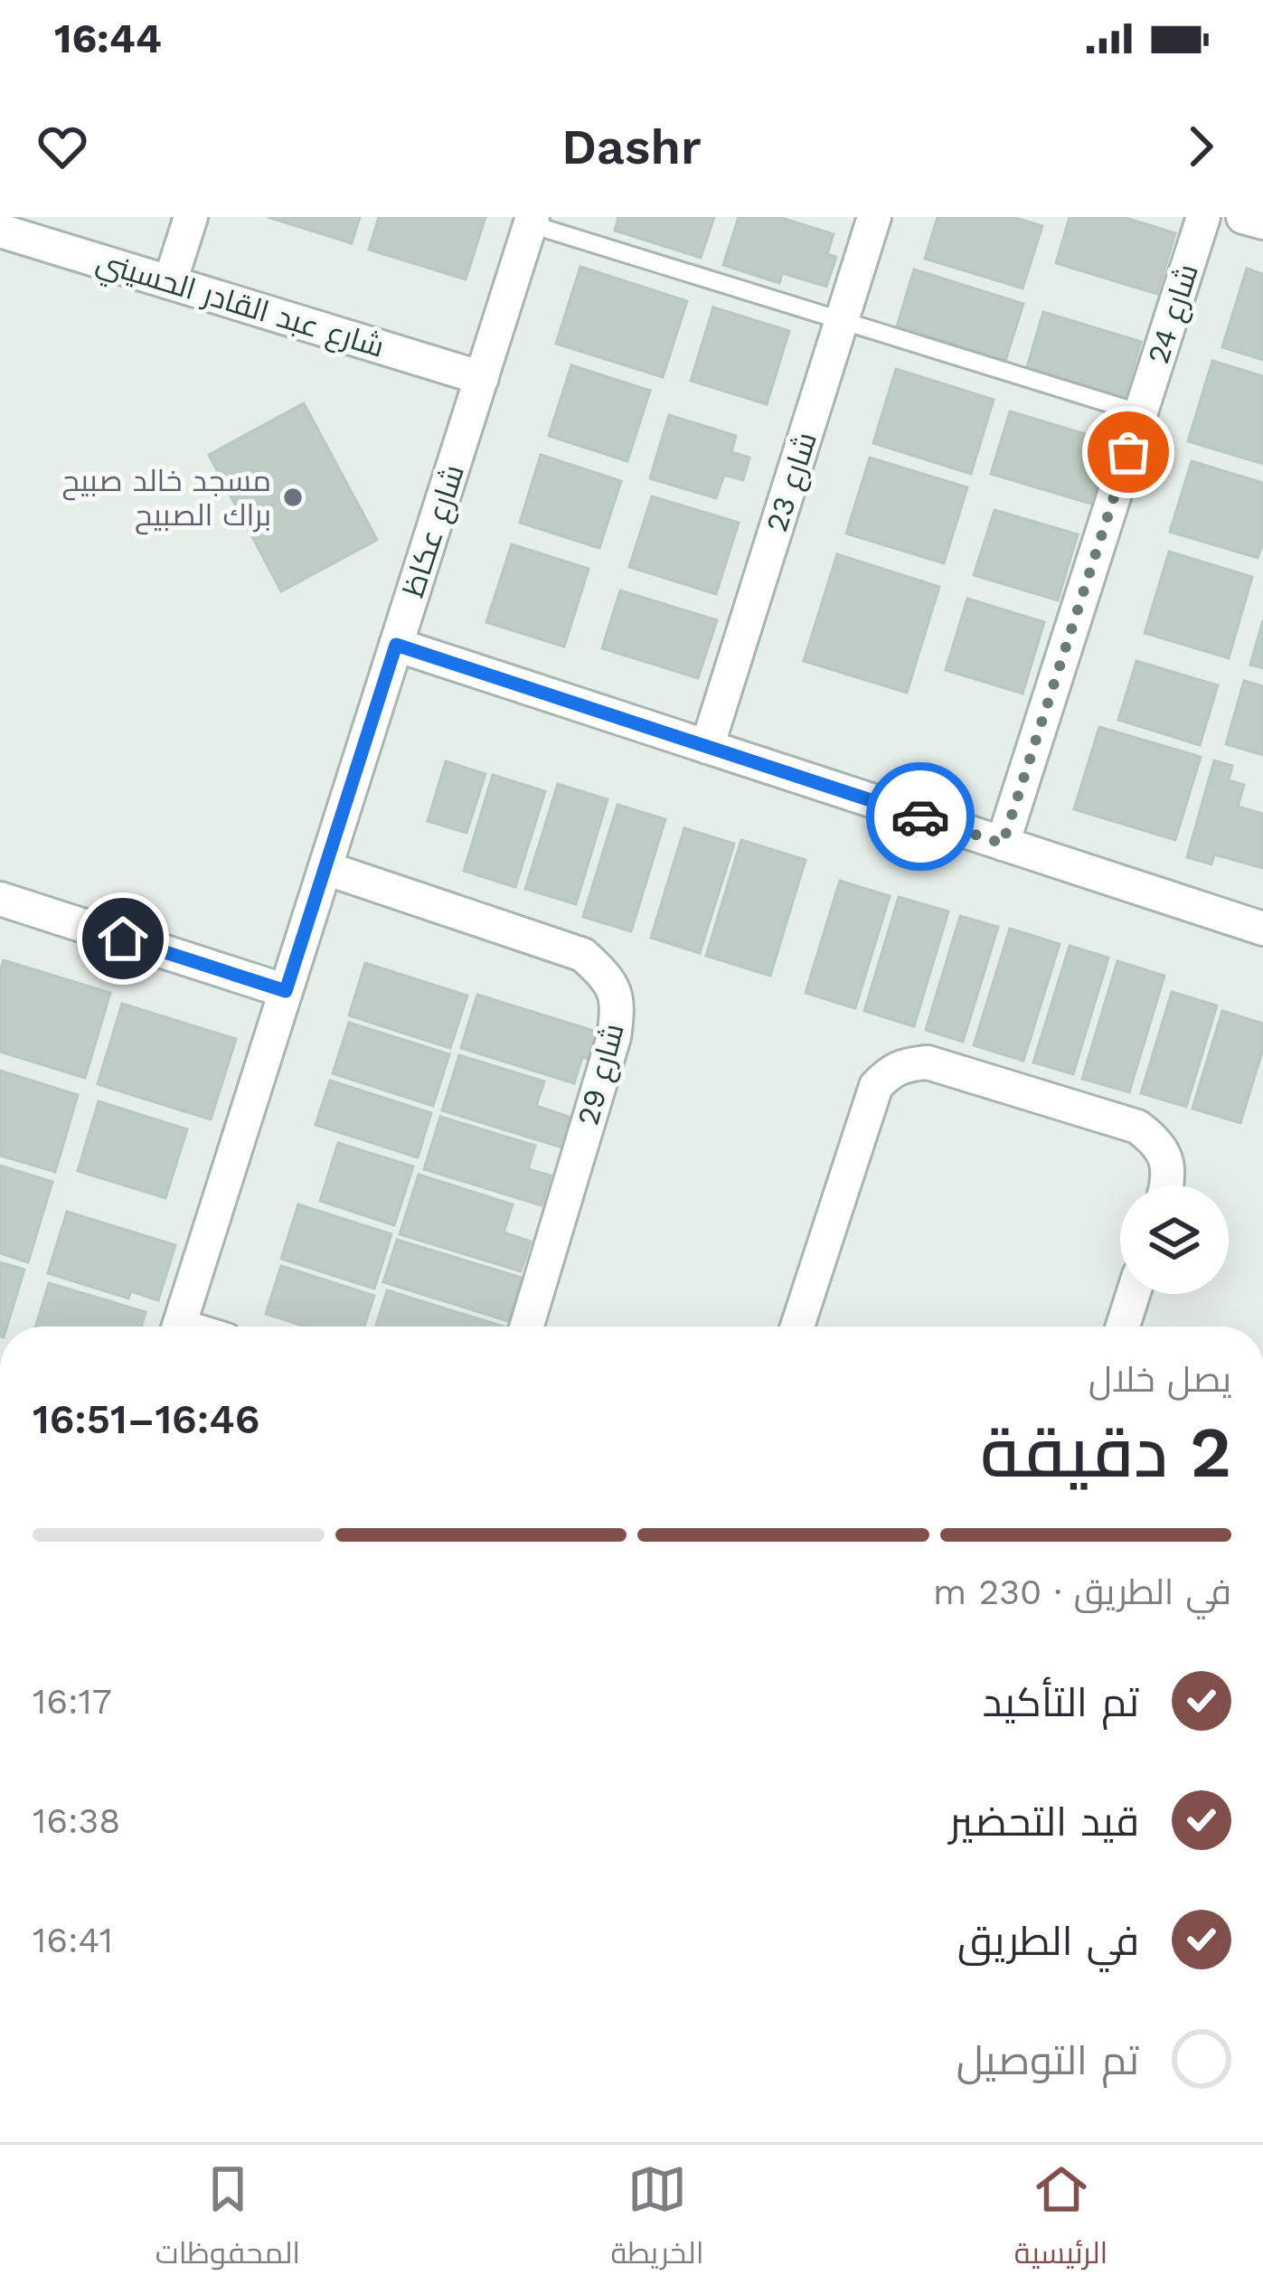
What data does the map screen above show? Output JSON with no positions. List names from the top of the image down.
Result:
{
  "streets": {
    "street": [
      "شارع عبد القادر الحسيني",
      "شارع 24",
      "شارع 23",
      "شارع عكاظ",
      "شارع 29"
    ]
  },
  "crossings": [
    ["شارع عبد القادر الحسيني", "شارع عكاظ"],
    ["شارع عكاظ", "شارع 29"]
  ],
  "places": ["مسجد خالد صبيح براك الصبيح"],
  "page": {
    "status": "16:44",
    "header": "Dashr",
    "heading": ["2 دقيقة", "يصل خلال", "16:46–16:51"],
    "bar": "في الطريق · 230 m",
    "list": [
      ["تم التأكيد", "16:17"],
      ["قيد التحضير", "16:38"],
      ["في الطريق", "16:41"],
      "تم التوصيل"
    ],
    "tabs": ["الرئيسية", "الخريطة", "المحفوظات"]
  }
}
